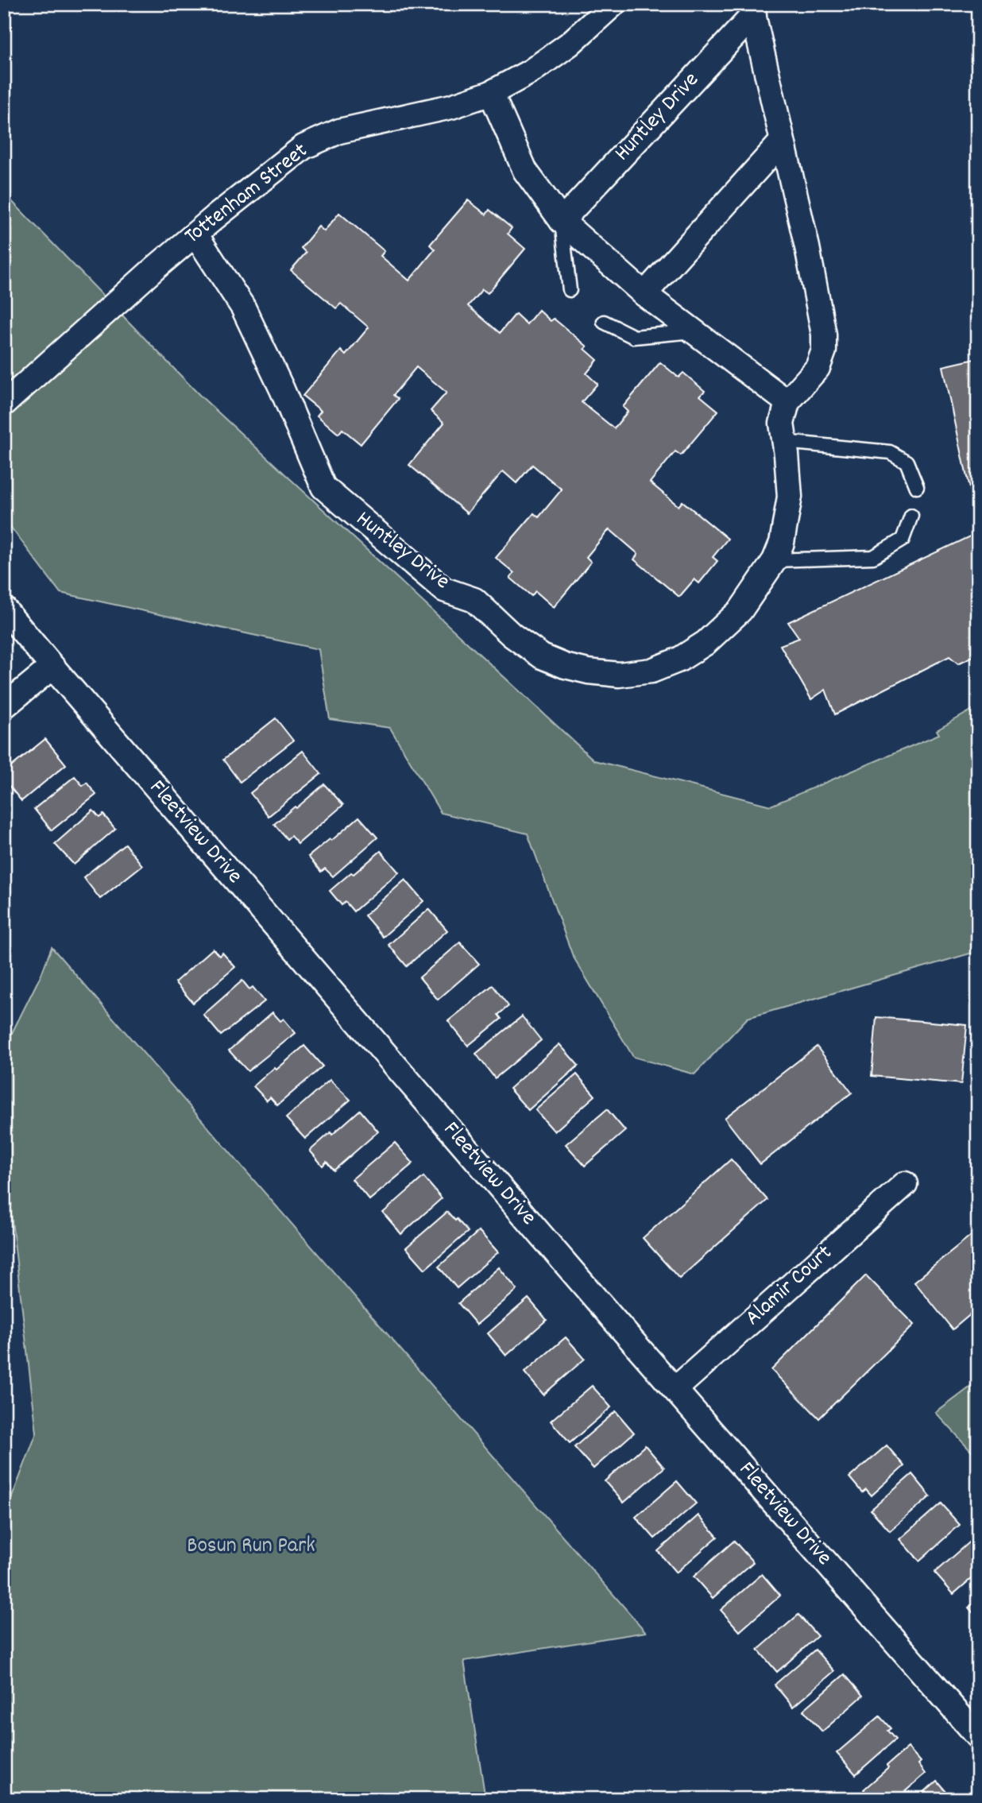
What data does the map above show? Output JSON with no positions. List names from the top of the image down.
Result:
{
  "streets": {
    "street": [
      "Huntley Drive",
      "Tottenham Street",
      "Fleetview Drive",
      "Alamir Court"
    ]
  },
  "crossings": [
    ["Huntley Drive", "Tottenham Street"],
    ["Fleetview Drive", "Alamir Court"]
  ],
  "parks": ["Bosun Run Park"]
}
